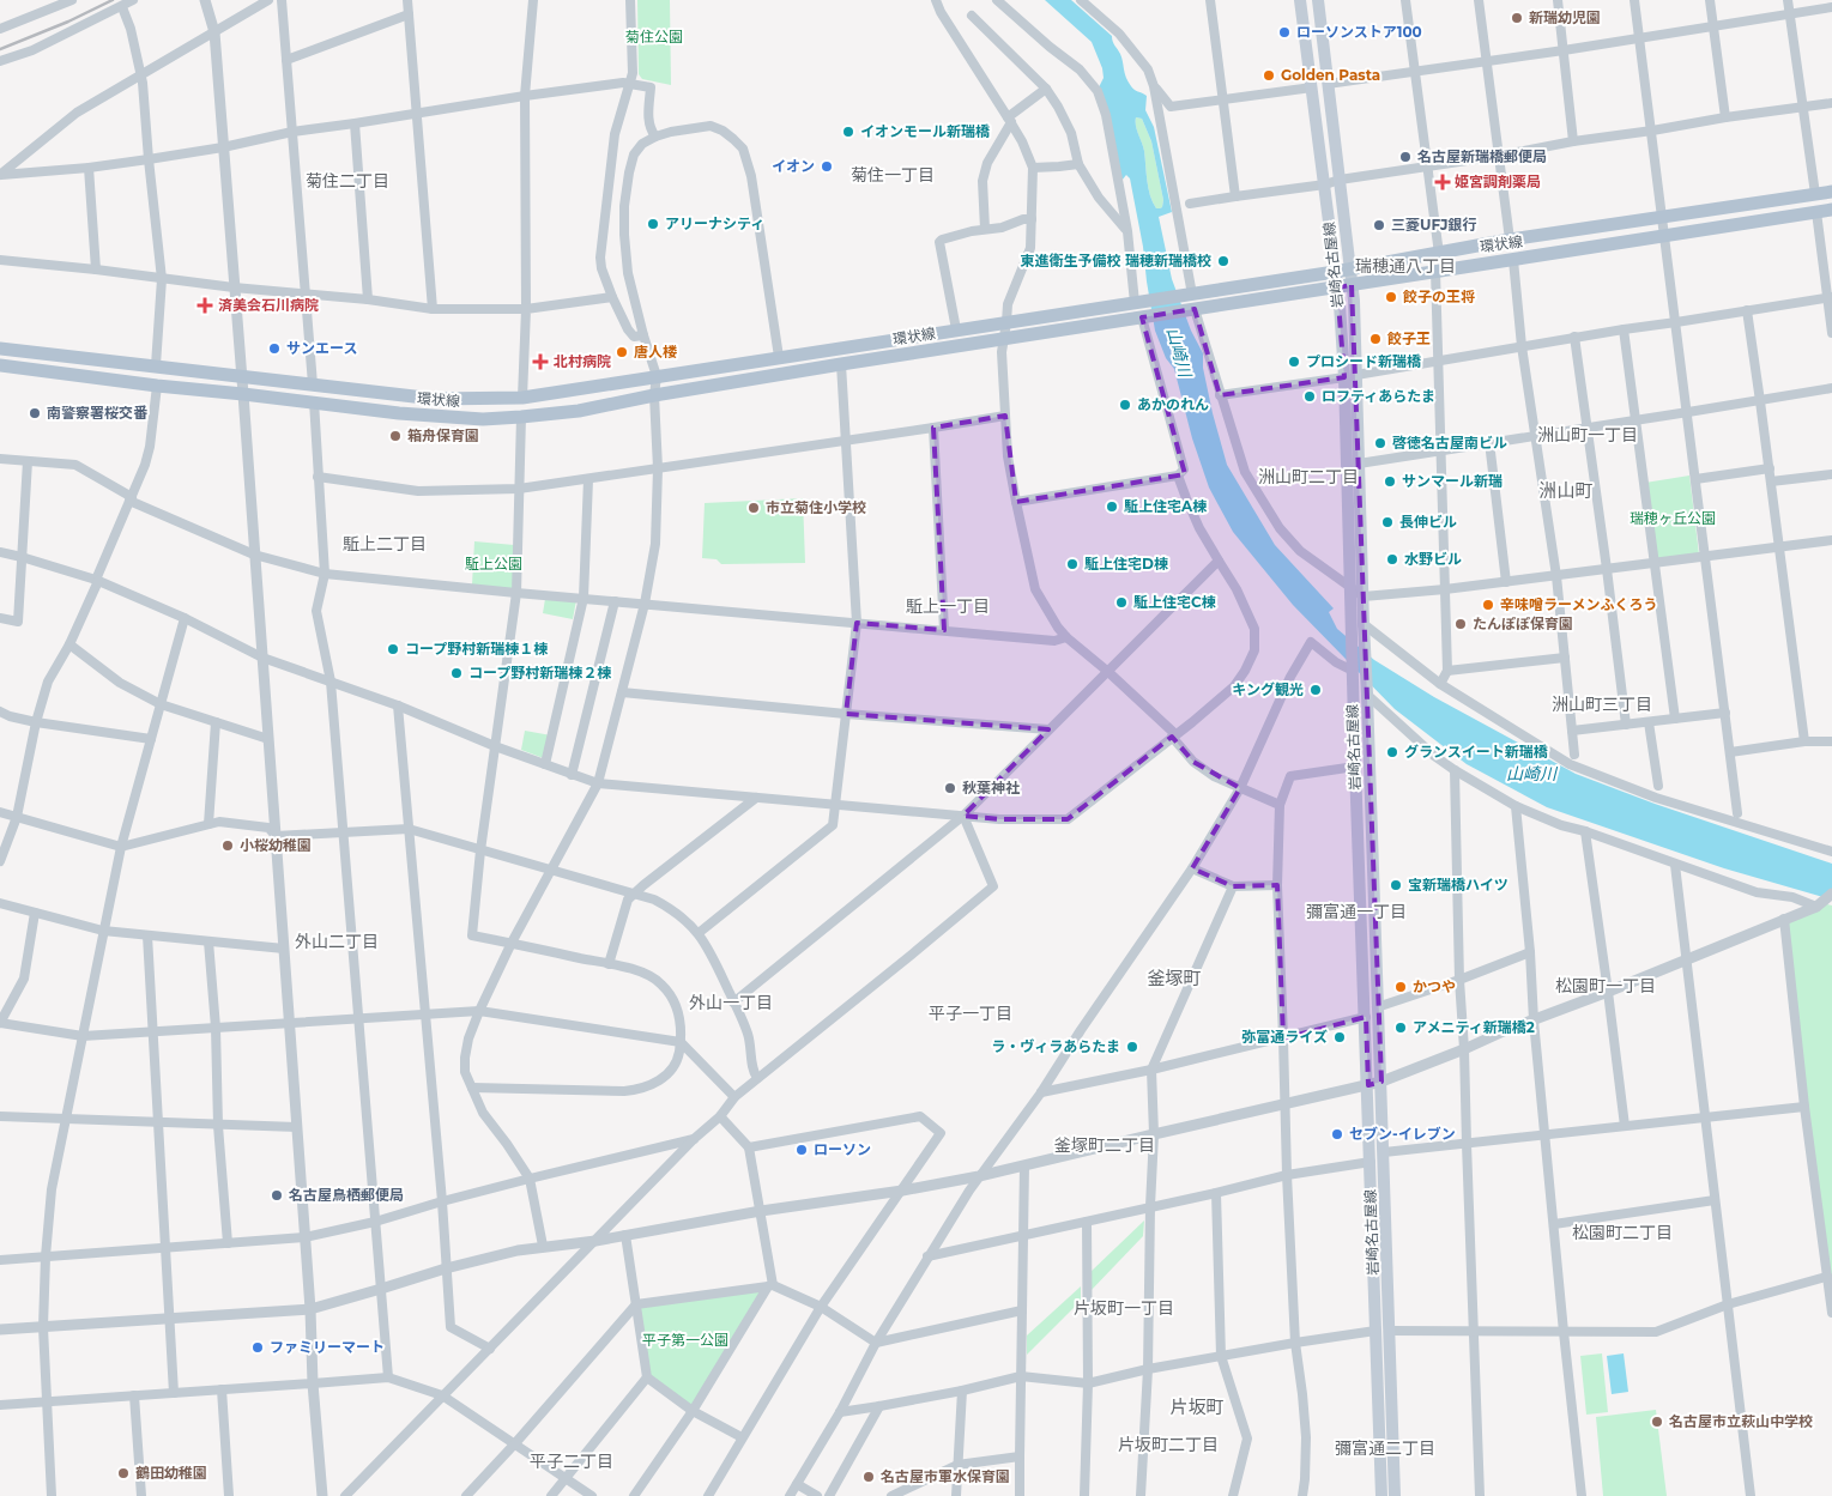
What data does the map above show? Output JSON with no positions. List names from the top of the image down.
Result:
{
  "streets": {
    "main road": ["環状線", "岩崎名古屋線"]
  },
  "crossings": [
    ["環状線", "岩崎名古屋線"]
  ],
  "districts": [
    "菊住一丁目",
    "菊住二丁目",
    "瑞穂通八丁目",
    "洲山町一丁目",
    "洲山町二丁目",
    "洲山町",
    "駈上二丁目",
    "駈上一丁目",
    "洲山町三丁目",
    "彌富通一丁目",
    "外山二丁目",
    "釜塚町",
    "松園町一丁目",
    "外山一丁目",
    "平子一丁目",
    "釜塚町二丁目",
    "松園町二丁目",
    "片坂町一丁目",
    "片坂町",
    "片坂町二丁目",
    "彌富通二丁目",
    "平子二丁目"
  ],
  "water": ["山崎川"],
  "parks": [
    "菊住公園",
    "瑞穂ヶ丘公園",
    "駈上公園",
    "平子第一公園"
  ],
  "places": {
    "other": [
      "新瑞幼児園",
      "ローソンストア100",
      "Golden Pasta",
      "イオンモール新瑞橋",
      "名古屋新瑞橋郵便局",
      "イオン",
      "アリーナシティ",
      "三菱UFJ銀行",
      "東進衛生予備校 瑞穂新瑞橋校",
      "餃子の王将",
      "餃子王",
      "サンエース",
      "唐人楼",
      "プロシード新瑞橋",
      "ロフティあらたま",
      "あかのれん",
      "南警察署桜交番",
      "箱舟保育園",
      "啓徳名古屋南ビル",
      "サンマール新瑞",
      "駈上住宅A棟",
      "市立菊住小学校",
      "長伸ビル",
      "水野ビル",
      "駈上住宅D棟",
      "駈上住宅C棟",
      "辛味噌ラーメンふくろう",
      "たんぽぽ保育園",
      "コープ野村新瑞棟１棟",
      "コープ野村新瑞棟２棟",
      "キング観光",
      "グランスイート新瑞橋",
      "秋葉神社",
      "小桜幼稚園",
      "宝新瑞橋ハイツ",
      "かつや",
      "アメニティ新瑞橋2",
      "弥富通ライズ",
      "ラ・ヴィラあらたま",
      "セブン-イレブン",
      "ローソン",
      "名古屋鳥栖郵便局",
      "ファミリーマート",
      "名古屋市立萩山中学校",
      "鶴田幼稚園",
      "名古屋市軍水保育園"
    ],
    "health": ["姫宮調剤薬局", "済美会石川病院", "北村病院"]
  }
}
